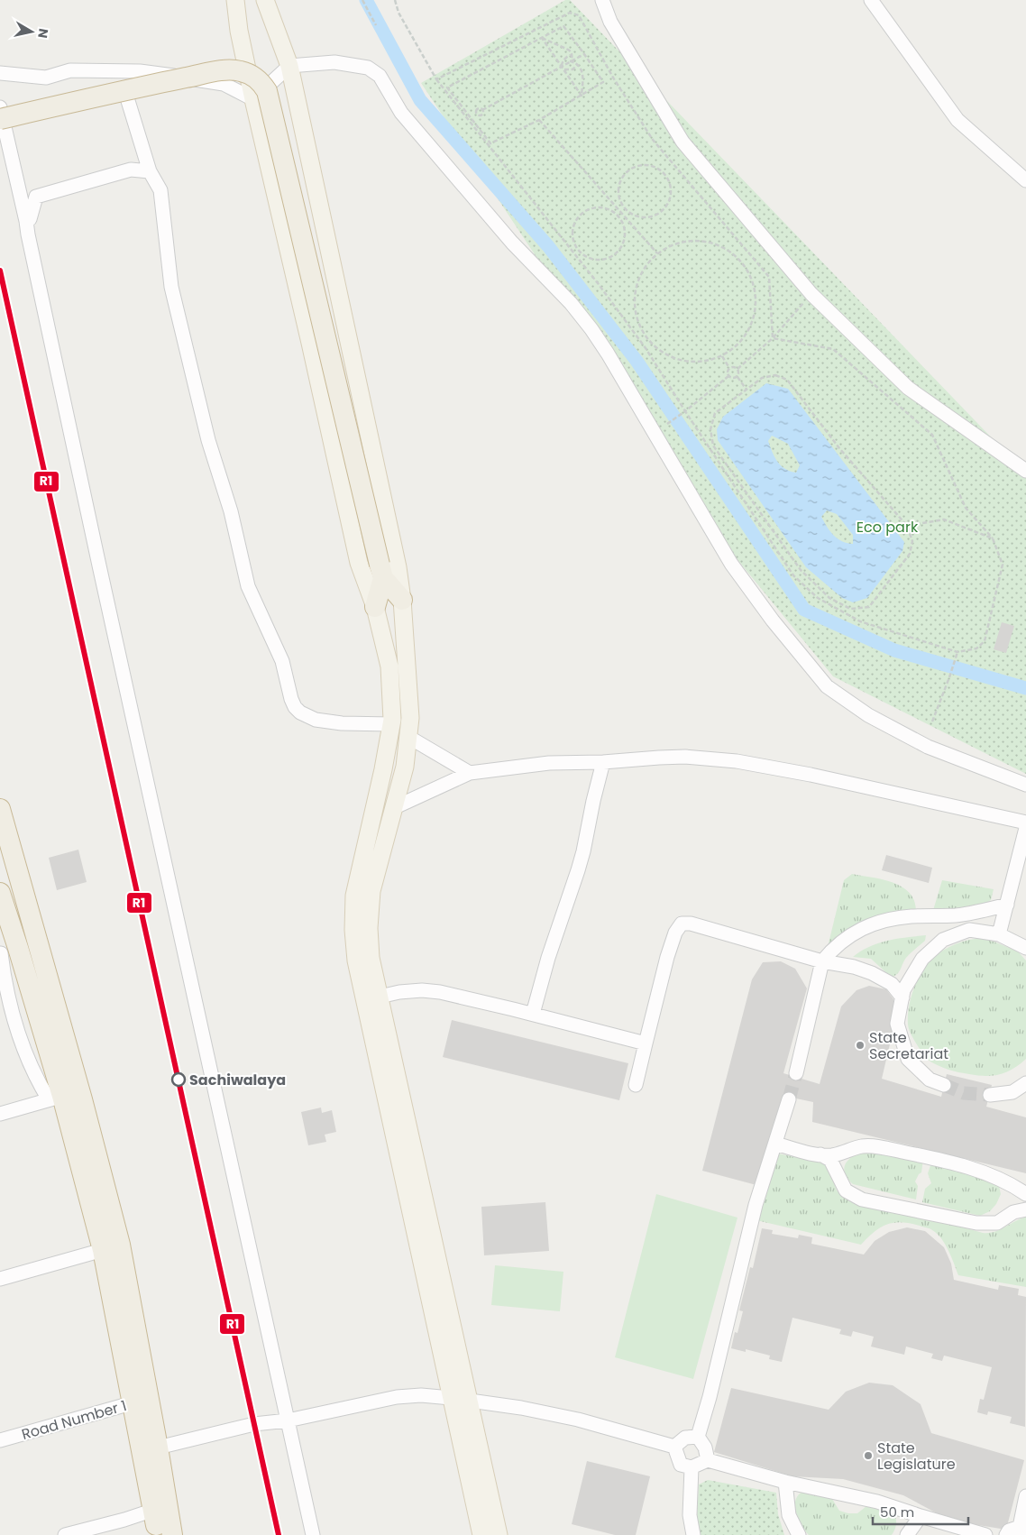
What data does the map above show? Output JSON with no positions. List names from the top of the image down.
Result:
{
  "streets": {
    "street": ["Road Number 1"]
  },
  "parks": ["Eco park"],
  "places": ["State Secretariat", "Sachiwalaya", "State Legislature"],
  "lines": ["transit line R1"],
  "scale_bar": "50 m",
  "north": "right"
}
